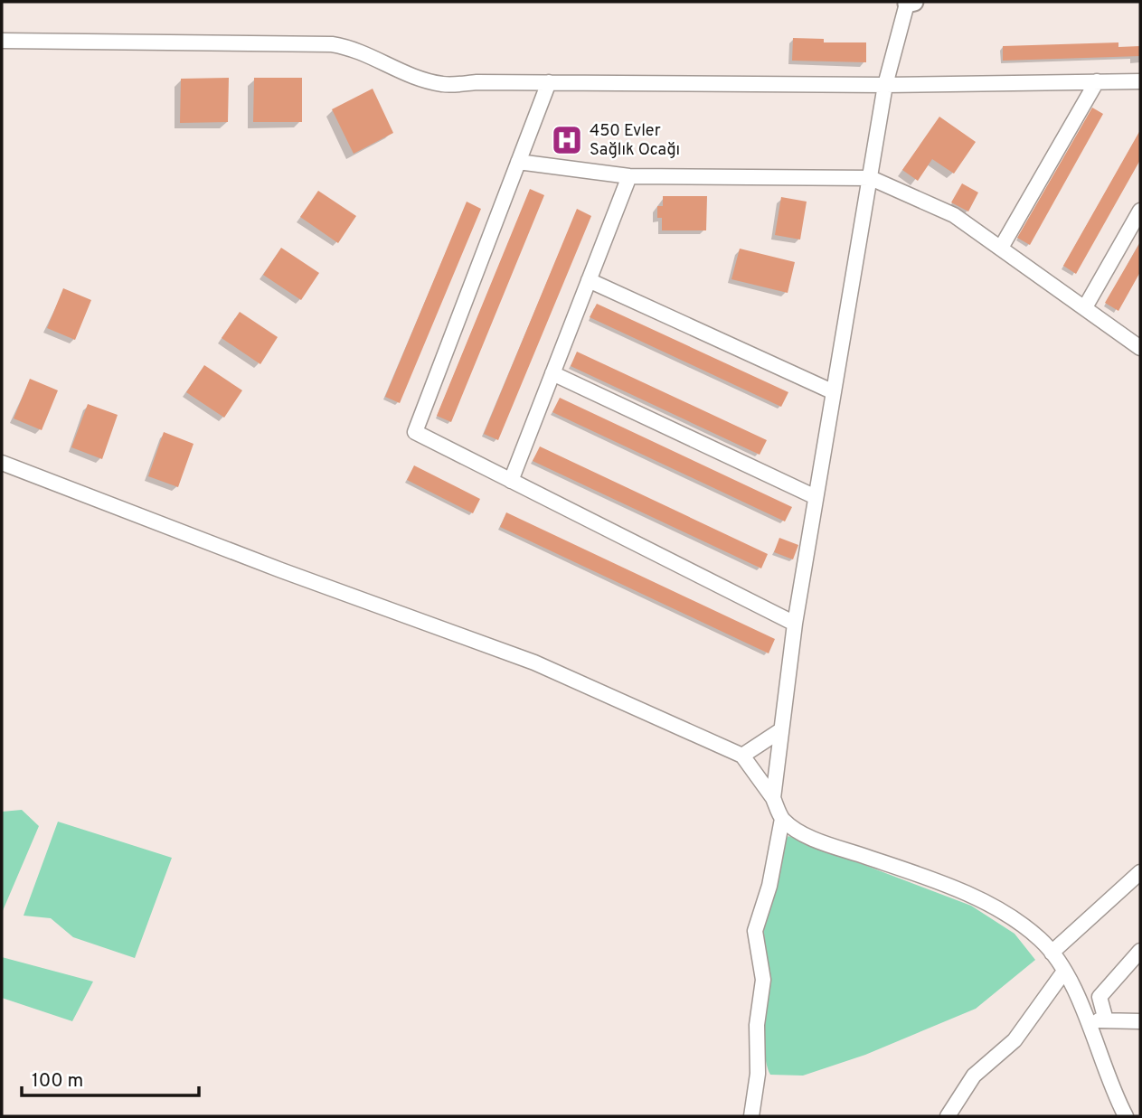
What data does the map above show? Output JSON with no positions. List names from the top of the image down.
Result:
{
  "places": {
    "hospital": ["450 Evler Sağlık Ocağı"]
  },
  "scale_bar": "100 m"
}
